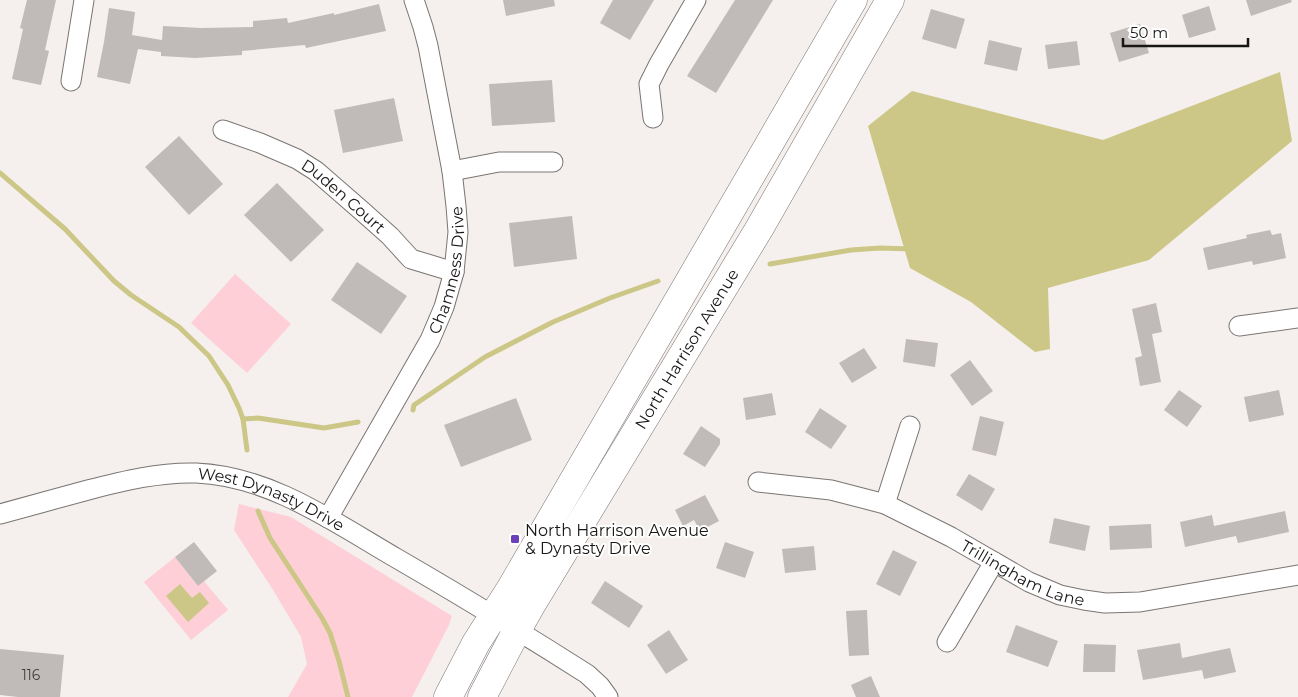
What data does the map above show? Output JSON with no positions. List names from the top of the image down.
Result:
{
  "streets": {
    "main road": ["North Harrison Avenue"],
    "street": [
      "Duden Court",
      "Chamness Drive",
      "West Dynasty Drive",
      "Trillingham Lane"
    ]
  },
  "crossings": [
    ["Duden Court", "Chamness Drive"],
    ["Chamness Drive", "West Dynasty Drive"],
    ["North Harrison Avenue", "West Dynasty Drive"]
  ],
  "places": {
    "transit": ["North Harrison Avenue & Dynasty Drive"]
  },
  "house_numbers": ["116"],
  "scale_bar": "50 m"
}
